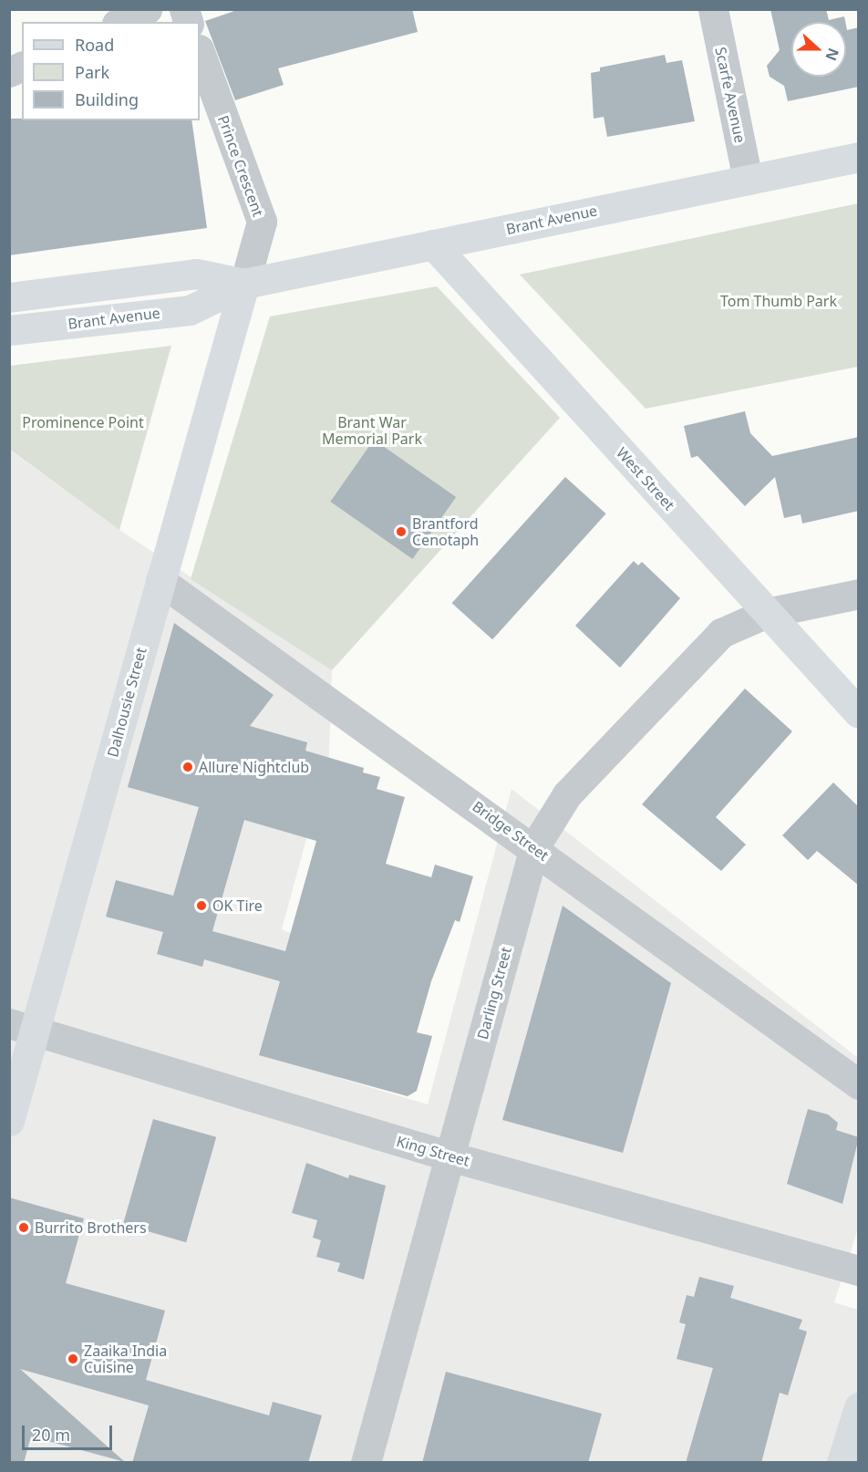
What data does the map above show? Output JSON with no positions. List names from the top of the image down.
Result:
{
  "streets": {
    "main road": ["Brant Avenue", "West Street", "Dalhousie Street"],
    "street": [
      "Scarfe Avenue",
      "Prince Crescent",
      "Bridge Street",
      "Darling Street",
      "King Street"
    ]
  },
  "crossings": [
    ["Scarfe Avenue", "Brant Avenue"],
    ["Prince Crescent", "Brant Avenue"],
    ["Prince Crescent", "Dalhousie Street"],
    ["Brant Avenue", "West Street"],
    ["Brant Avenue", "Dalhousie Street"],
    ["West Street", "Darling Street"],
    ["Dalhousie Street", "Bridge Street"],
    ["Dalhousie Street", "King Street"],
    ["Bridge Street", "Darling Street"],
    ["Darling Street", "King Street"]
  ],
  "parks": ["Tom Thumb Park", "Prominence Point", "Brant War Memorial Park"],
  "places": [
    "Brantford Cenotaph",
    "Allure Nightclub",
    "OK Tire",
    "Burrito Brothers",
    "Zaaika India Cuisine"
  ],
  "legend": ["Road", "Park", "Building"],
  "scale_bar": "20 m",
  "north": "right"
}
